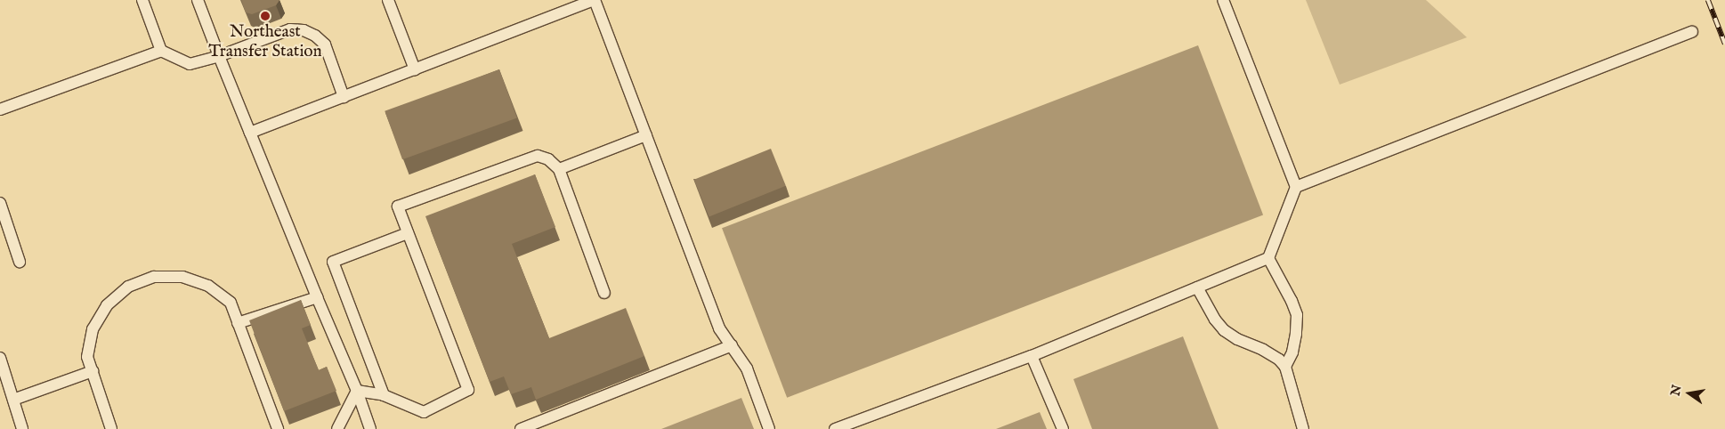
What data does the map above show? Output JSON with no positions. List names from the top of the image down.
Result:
{
  "places": ["Northeast Transfer Station"],
  "north": "left"
}
